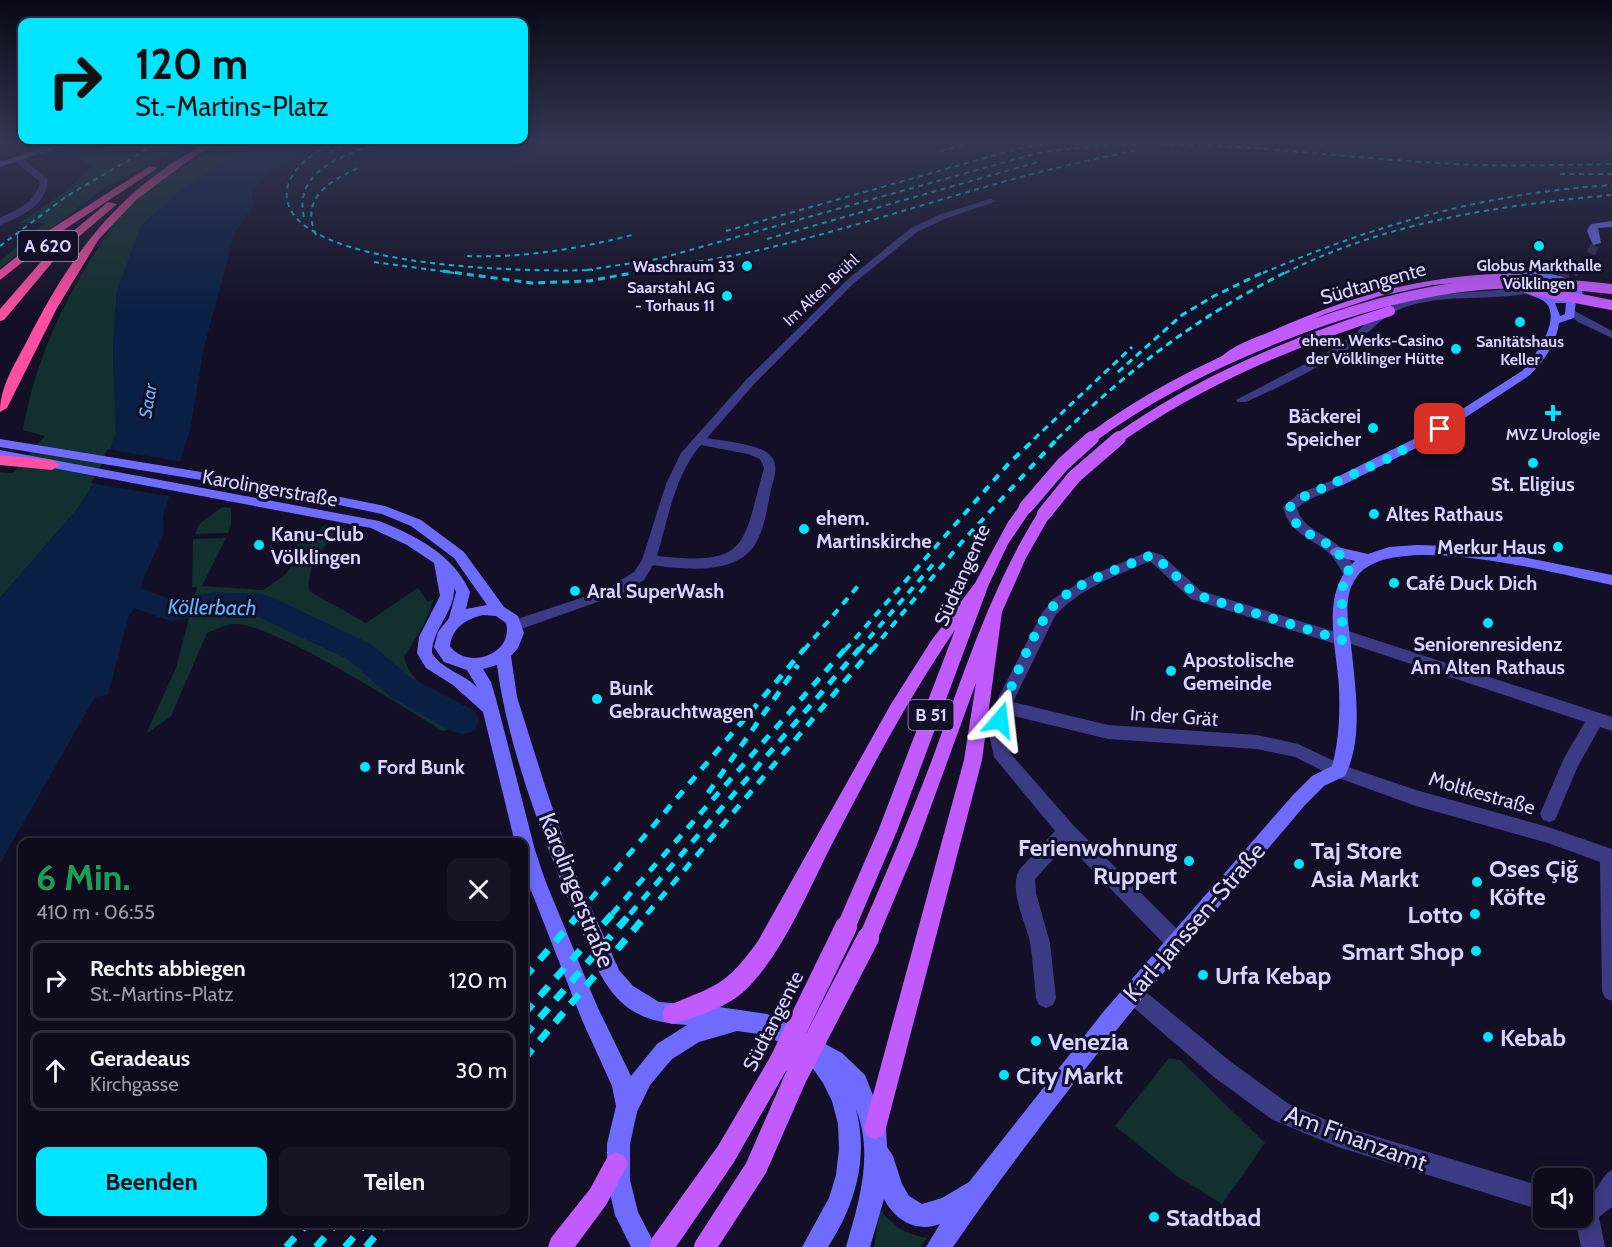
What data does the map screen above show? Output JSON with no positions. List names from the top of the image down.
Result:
{
  "streets": {
    "highway": ["A 620"],
    "main road": [
      "Südtangente",
      "Karolingerstraße",
      "B 51",
      "Karl-Janssen-Straße"
    ],
    "street": [
      "Im Alten Brühl",
      "In der Grät",
      "Moltkestraße",
      "Am Finanzamt"
    ]
  },
  "crossings": [
    ["Im Alten Brühl", "Karolingerstraße"],
    ["In der Grät", "Moltkestraße"],
    ["In der Grät", "Karl-Janssen-Straße"],
    ["Moltkestraße", "Karl-Janssen-Straße"],
    ["Karl-Janssen-Straße", "Am Finanzamt"]
  ],
  "water": ["Saar", "Köllerbach"],
  "places": {
    "other": [
      "Globus Markthalle Völklingen",
      "Waschraum 33",
      "Saarstahl AG - Torhaus 11",
      "Sanitätshaus Keller",
      "ehem. Werks-Casino der Völklinger Hütte",
      "Bäckerei Speicher",
      "St. Eligius",
      "Altes Rathaus",
      "ehem. Martinskirche",
      "Kanu-Club Völklingen",
      "Merkur Haus",
      "Café Duck Dich",
      "Aral SuperWash",
      "Seniorenresidenz Am Alten Rathaus",
      "Apostolische Gemeinde",
      "Bunk Gebrauchtwagen",
      "Ford Bunk",
      "Ferienwohnung Ruppert",
      "Taj Store Asia Markt",
      "Oses Çiğ Köfte",
      "Lotto",
      "Smart Shop",
      "Urfa Kebap",
      "Kebab",
      "Venezia",
      "City Markt",
      "Stadtbad"
    ],
    "health": ["MVZ Urologie"]
  },
  "page": {
    "turn": ["120 m", "St.-Martins-Platz"],
    "heading": ["6 Min.", "410 m · 06:55"],
    "list": [
      {
        "name": "Rechts abbiegen",
        "note": "St.-Martins-Platz",
        "value": "120 m"
      },
      {
        "name": "Geradeaus",
        "note": "Kirchgasse",
        "value": "30 m"
      }
    ],
    "buttons": ["Beenden", "Teilen"]
  }
}
